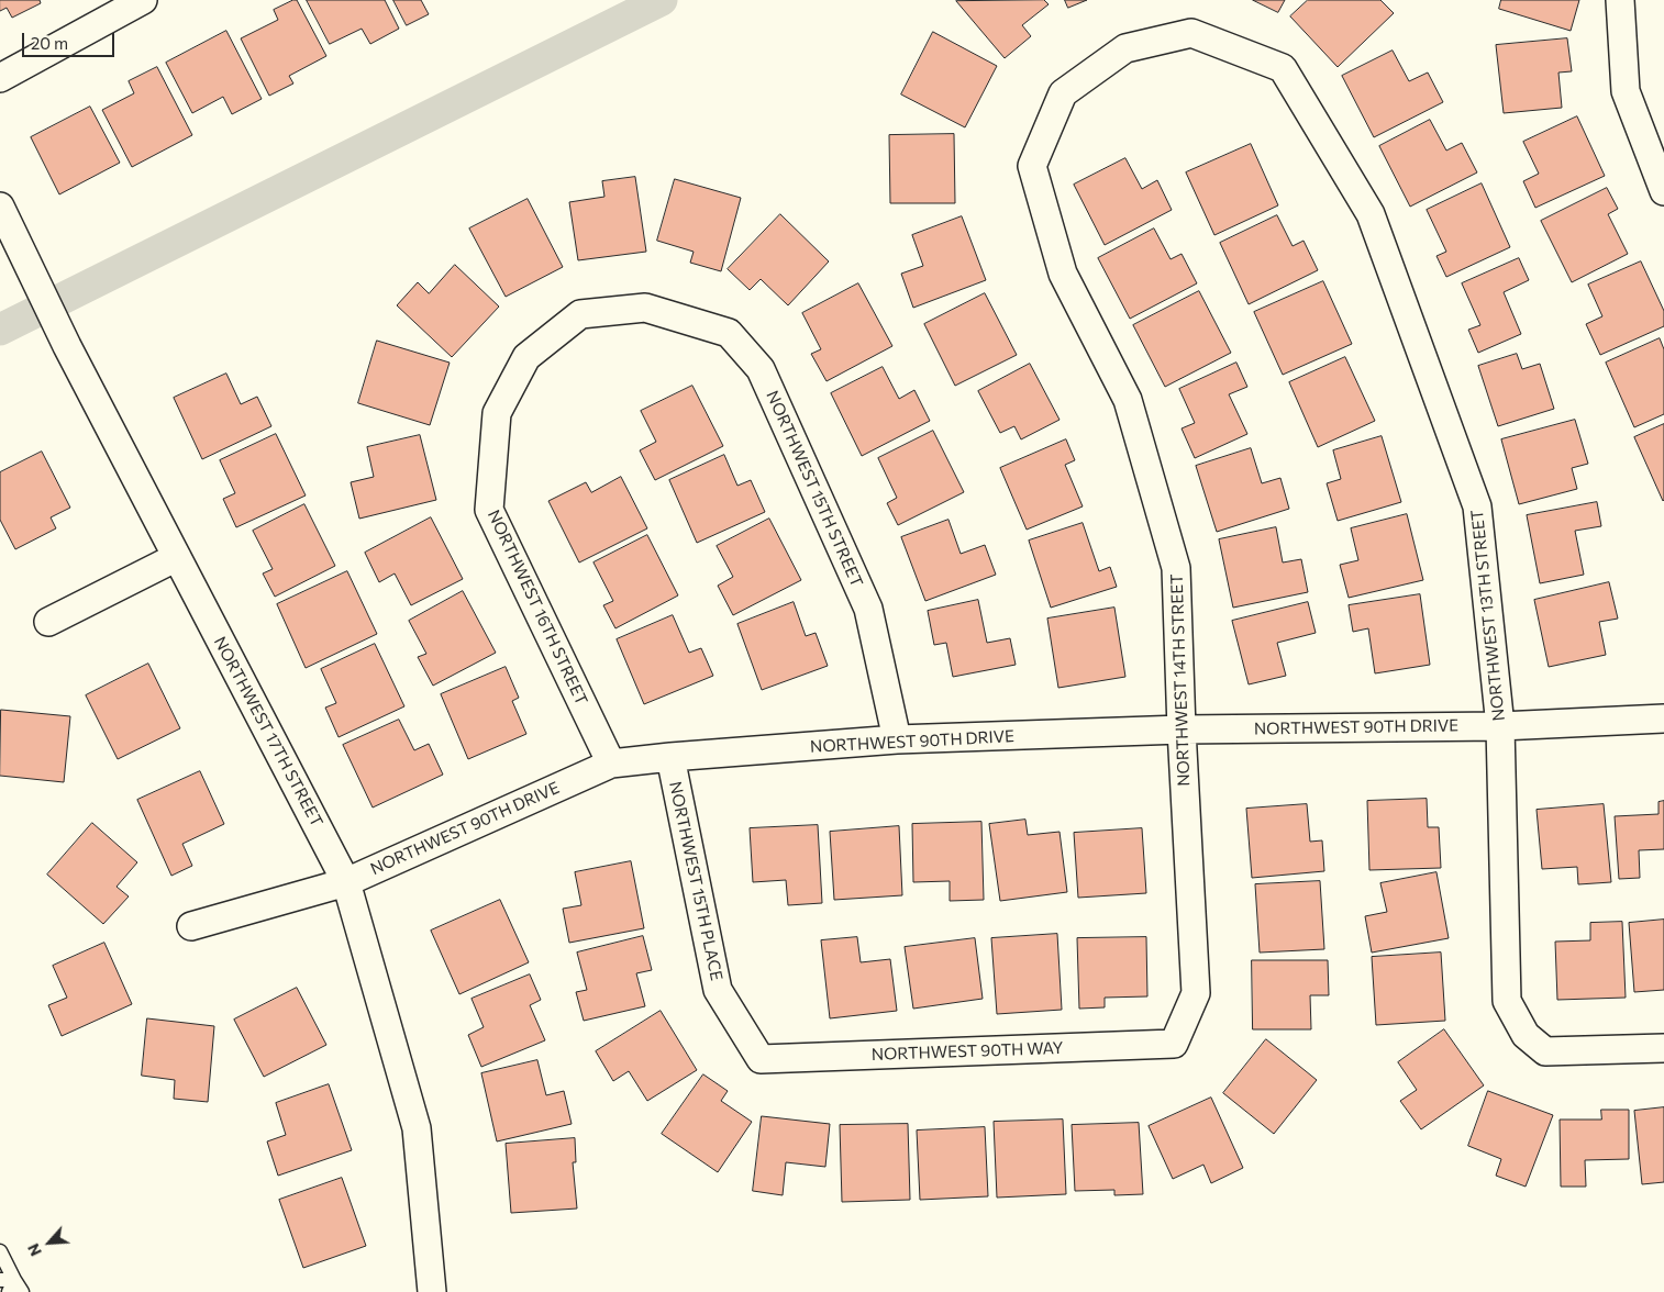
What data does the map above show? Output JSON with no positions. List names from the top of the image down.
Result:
{
  "streets": {
    "street": [
      "NORTHWEST 15TH STREET",
      "NORTHWEST 16TH STREET",
      "NORTHWEST 13TH STREET",
      "NORTHWEST 14TH STREET",
      "NORTHWEST 90TH DRIVE",
      "NORTHWEST 17TH STREET",
      "NORTHWEST 15TH PLACE",
      "NORTHWEST 90TH WAY"
    ]
  },
  "crossings": [
    ["NORTHWEST 15TH STREET", "NORTHWEST 16TH STREET"],
    ["NORTHWEST 15TH STREET", "NORTHWEST 90TH DRIVE"],
    ["NORTHWEST 16TH STREET", "NORTHWEST 90TH DRIVE"],
    ["NORTHWEST 13TH STREET", "NORTHWEST 14TH STREET"],
    ["NORTHWEST 13TH STREET", "NORTHWEST 90TH DRIVE"],
    ["NORTHWEST 14TH STREET", "NORTHWEST 90TH DRIVE"],
    ["NORTHWEST 14TH STREET", "NORTHWEST 90TH WAY"],
    ["NORTHWEST 90TH DRIVE", "NORTHWEST 17TH STREET"],
    ["NORTHWEST 90TH DRIVE", "NORTHWEST 15TH PLACE"],
    ["NORTHWEST 15TH PLACE", "NORTHWEST 90TH WAY"]
  ],
  "scale_bar": "20 m",
  "north": "bottom left"
}
